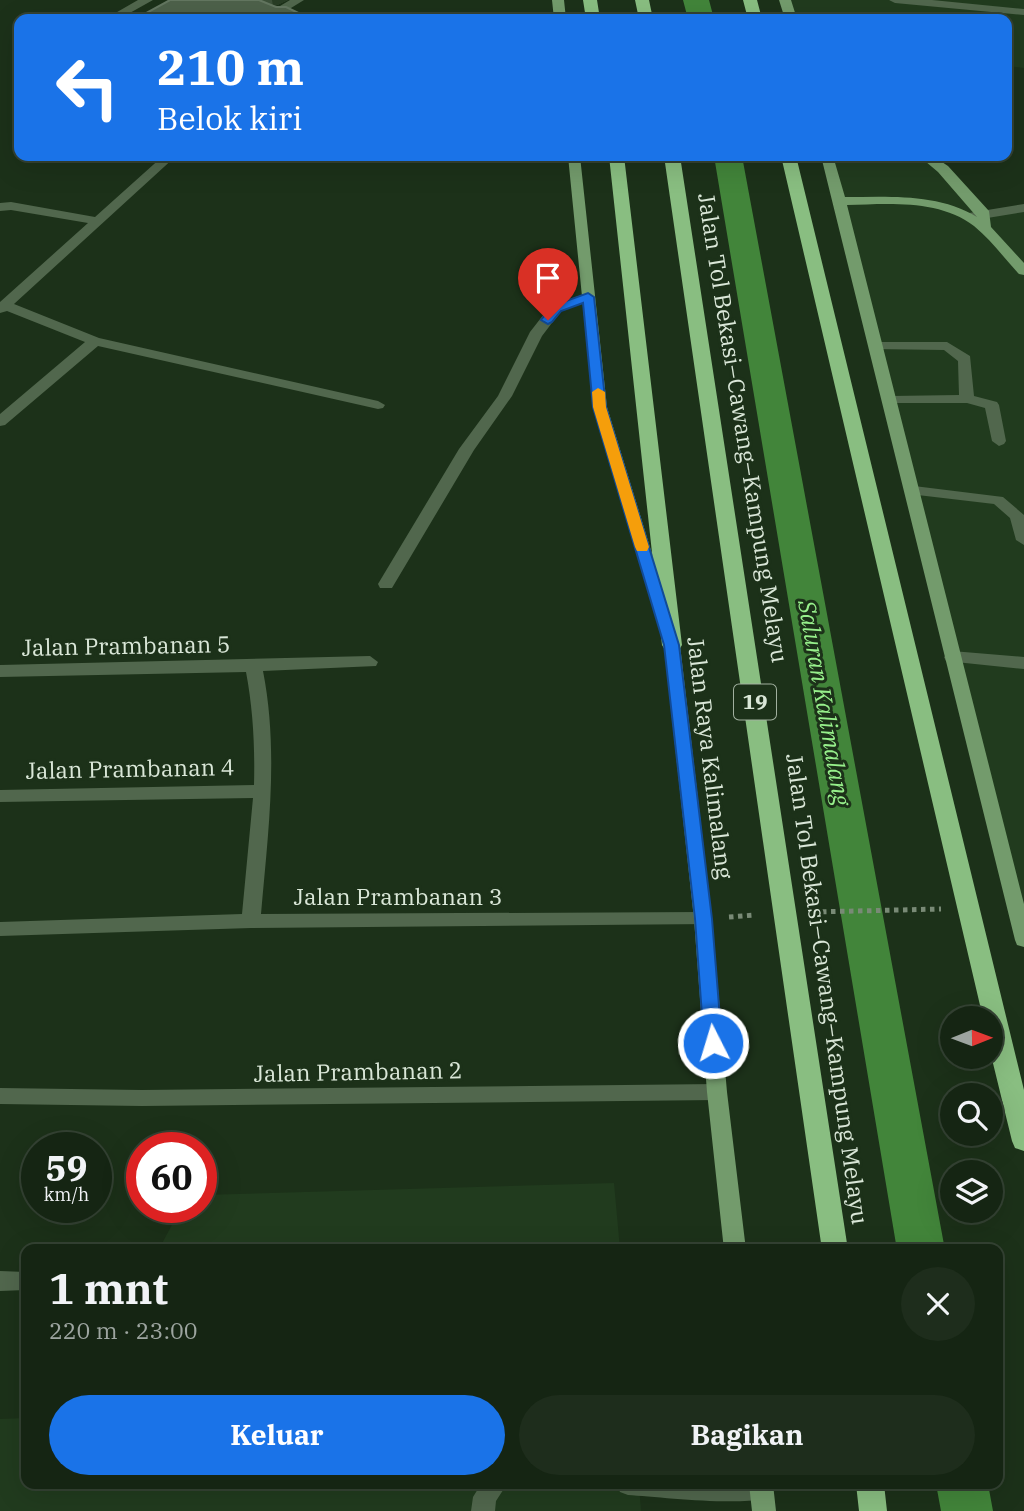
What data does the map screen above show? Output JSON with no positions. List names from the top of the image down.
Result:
{
  "streets": {
    "highway": ["Jalan Tol Bekasi–Cawang–Kampung Melayu", "19"],
    "main road": ["Jalan Raya Kalimalang"],
    "street": [
      "Jalan Prambanan 5",
      "Jalan Prambanan 4",
      "Jalan Prambanan 3",
      "Jalan Prambanan 2"
    ]
  },
  "crossings": [
    ["Jalan Raya Kalimalang", "Jalan Prambanan 3"],
    ["Jalan Raya Kalimalang", "Jalan Prambanan 2"]
  ],
  "water": ["Saluran Kalimalang"],
  "north": "right",
  "page": {
    "turn": ["210 m", "Belok kiri"],
    "speed": "59 km/h",
    "limit": "60",
    "heading": ["1 mnt", "220 m · 23:00"],
    "buttons": ["Keluar", "Bagikan"]
  }
}
